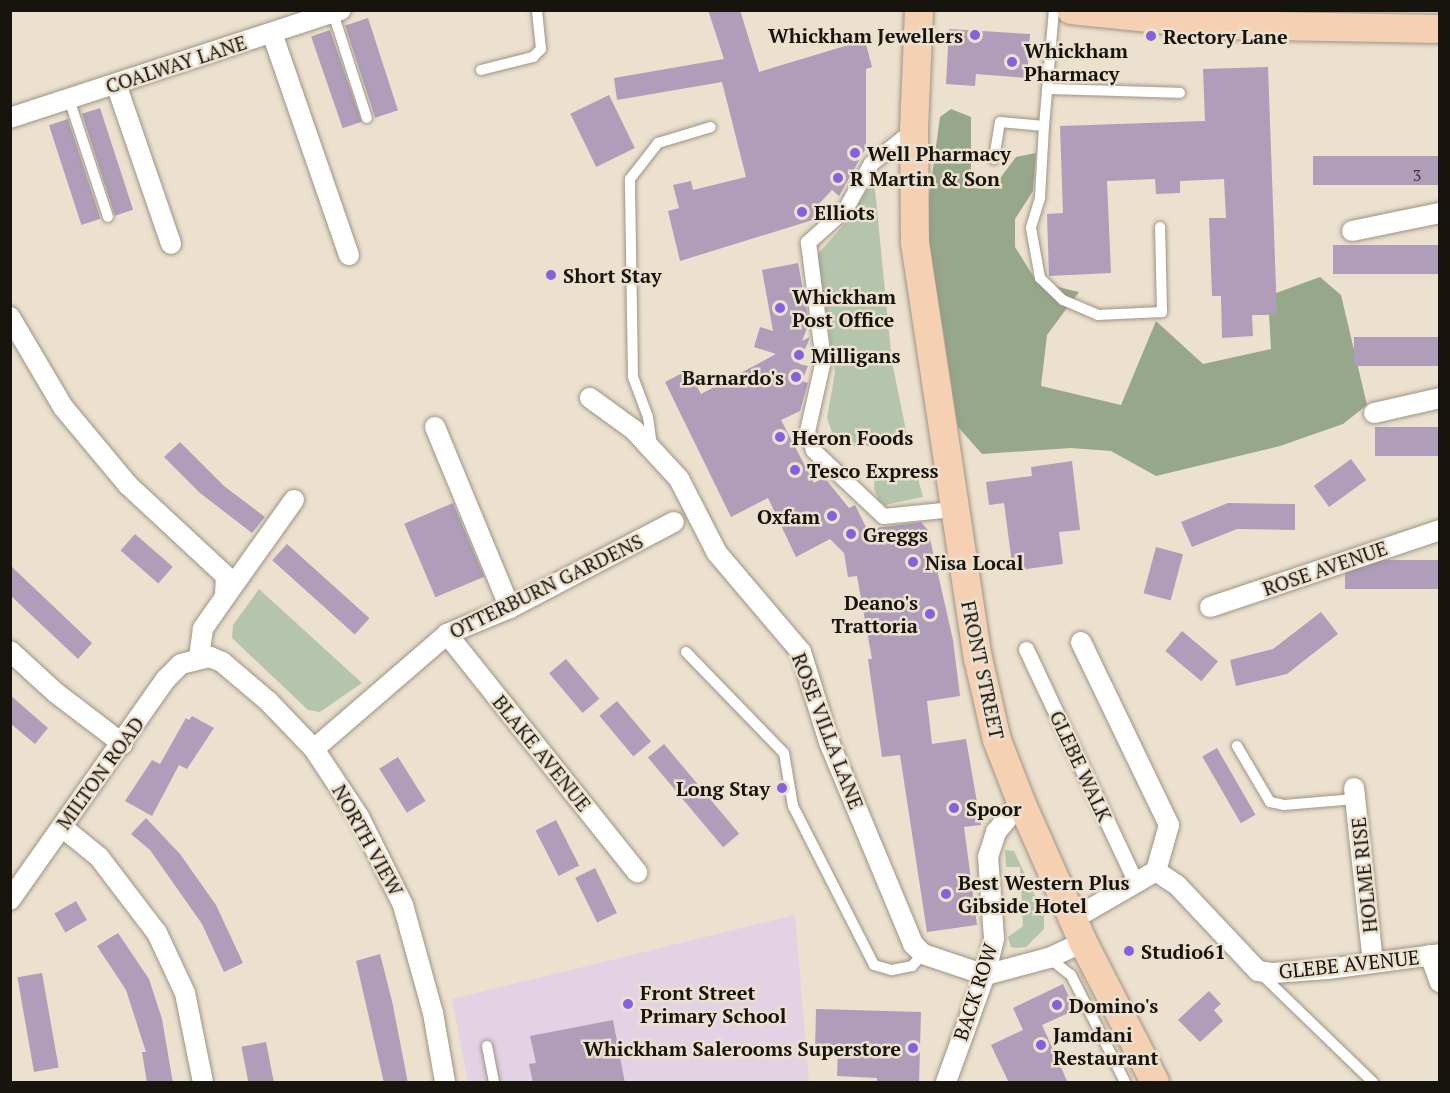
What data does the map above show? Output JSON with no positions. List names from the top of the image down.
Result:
{
  "streets": {
    "main road": ["FRONT STREET"],
    "street": [
      "COALWAY LANE",
      "ROSE AVENUE",
      "OTTERBURN GARDENS",
      "ROSE VILLA LANE",
      "BLAKE AVENUE",
      "GLEBE WALK",
      "MILTON ROAD",
      "NORTH VIEW",
      "HOLME RISE",
      "GLEBE AVENUE",
      "BACK ROW"
    ]
  },
  "crossings": [
    ["OTTERBURN GARDENS", "BLAKE AVENUE"],
    ["OTTERBURN GARDENS", "NORTH VIEW"],
    ["FRONT STREET", "BACK ROW"],
    ["MILTON ROAD", "NORTH VIEW"],
    ["HOLME RISE", "GLEBE AVENUE"]
  ],
  "places": [
    "Whickham Jewellers",
    "Rectory Lane",
    "Whickham Pharmacy",
    "Well Pharmacy",
    "R Martin & Son",
    "Elliots",
    "Short Stay",
    "Whickham Post Office",
    "Milligans",
    "Barnardo's",
    "Heron Foods",
    "Tesco Express",
    "Oxfam",
    "Greggs",
    "Nisa Local",
    "Deano's Trattoria",
    "Long Stay",
    "Spoor",
    "Best Western Plus Gibside Hotel",
    "Studio61",
    "Front Street Primary School",
    "Domino's",
    "Jamdani Restaurant",
    "Whickham Salerooms Superstore"
  ],
  "house_numbers": ["3"]
}
